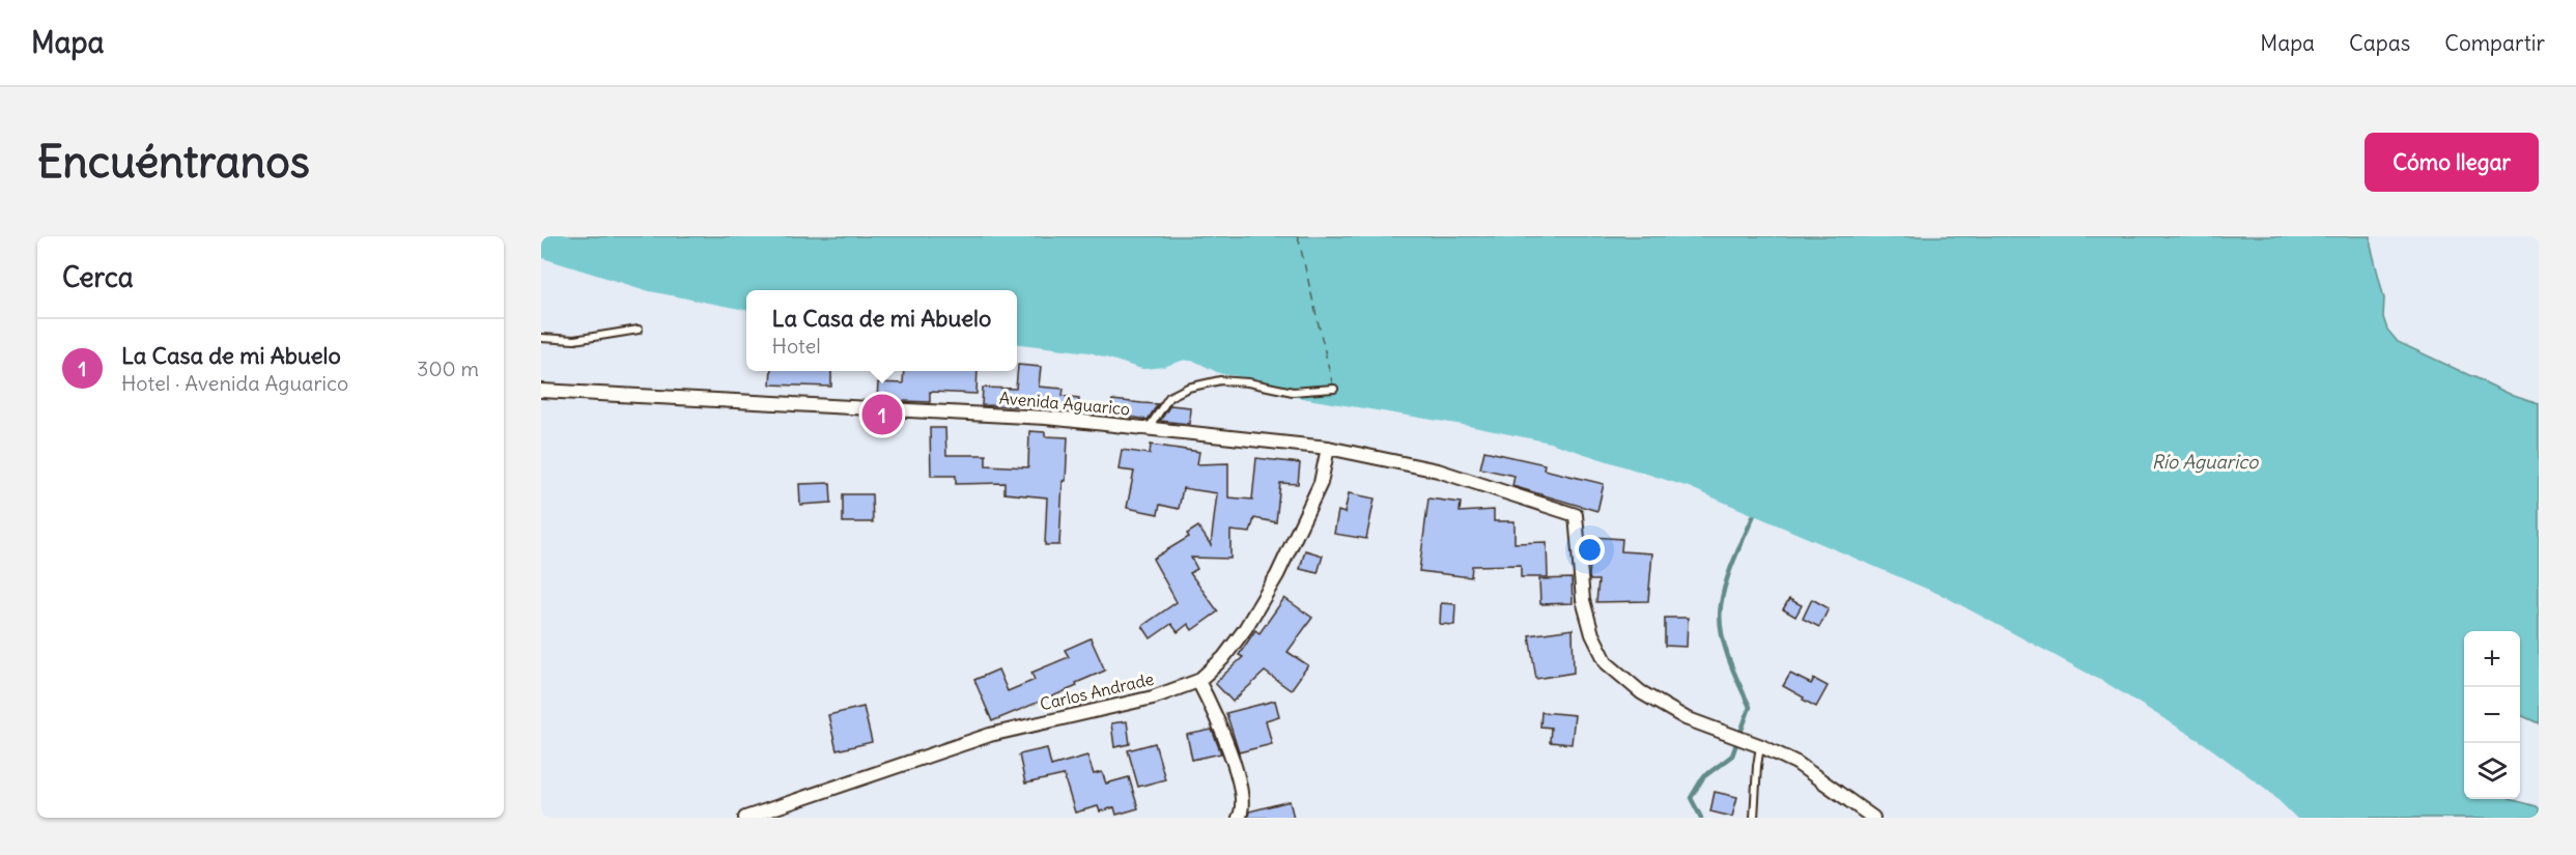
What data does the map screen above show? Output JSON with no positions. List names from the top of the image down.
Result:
{
  "streets": {
    "street": ["Avenida Aguarico", "Carlos Andrade"]
  },
  "crossings": [
    ["Avenida Aguarico", "Carlos Andrade"]
  ],
  "water": ["Río Aguarico"],
  "page": {
    "header": "Mapa",
    "nav": ["Mapa", "Capas", "Compartir"],
    "buttons": "Cómo llegar",
    "title": "Encuéntranos",
    "heading": "Cerca",
    "popup": ["La Casa de mi Abuelo", "Hotel"],
    "list": [
      {
        "mark": "1",
        "name": "La Casa de mi Abuelo",
        "note": "Hotel · Avenida Aguarico",
        "value": "300 m"
      }
    ],
    "pins": "1",
    "map_buttons": ["+", "−"]
  }
}
